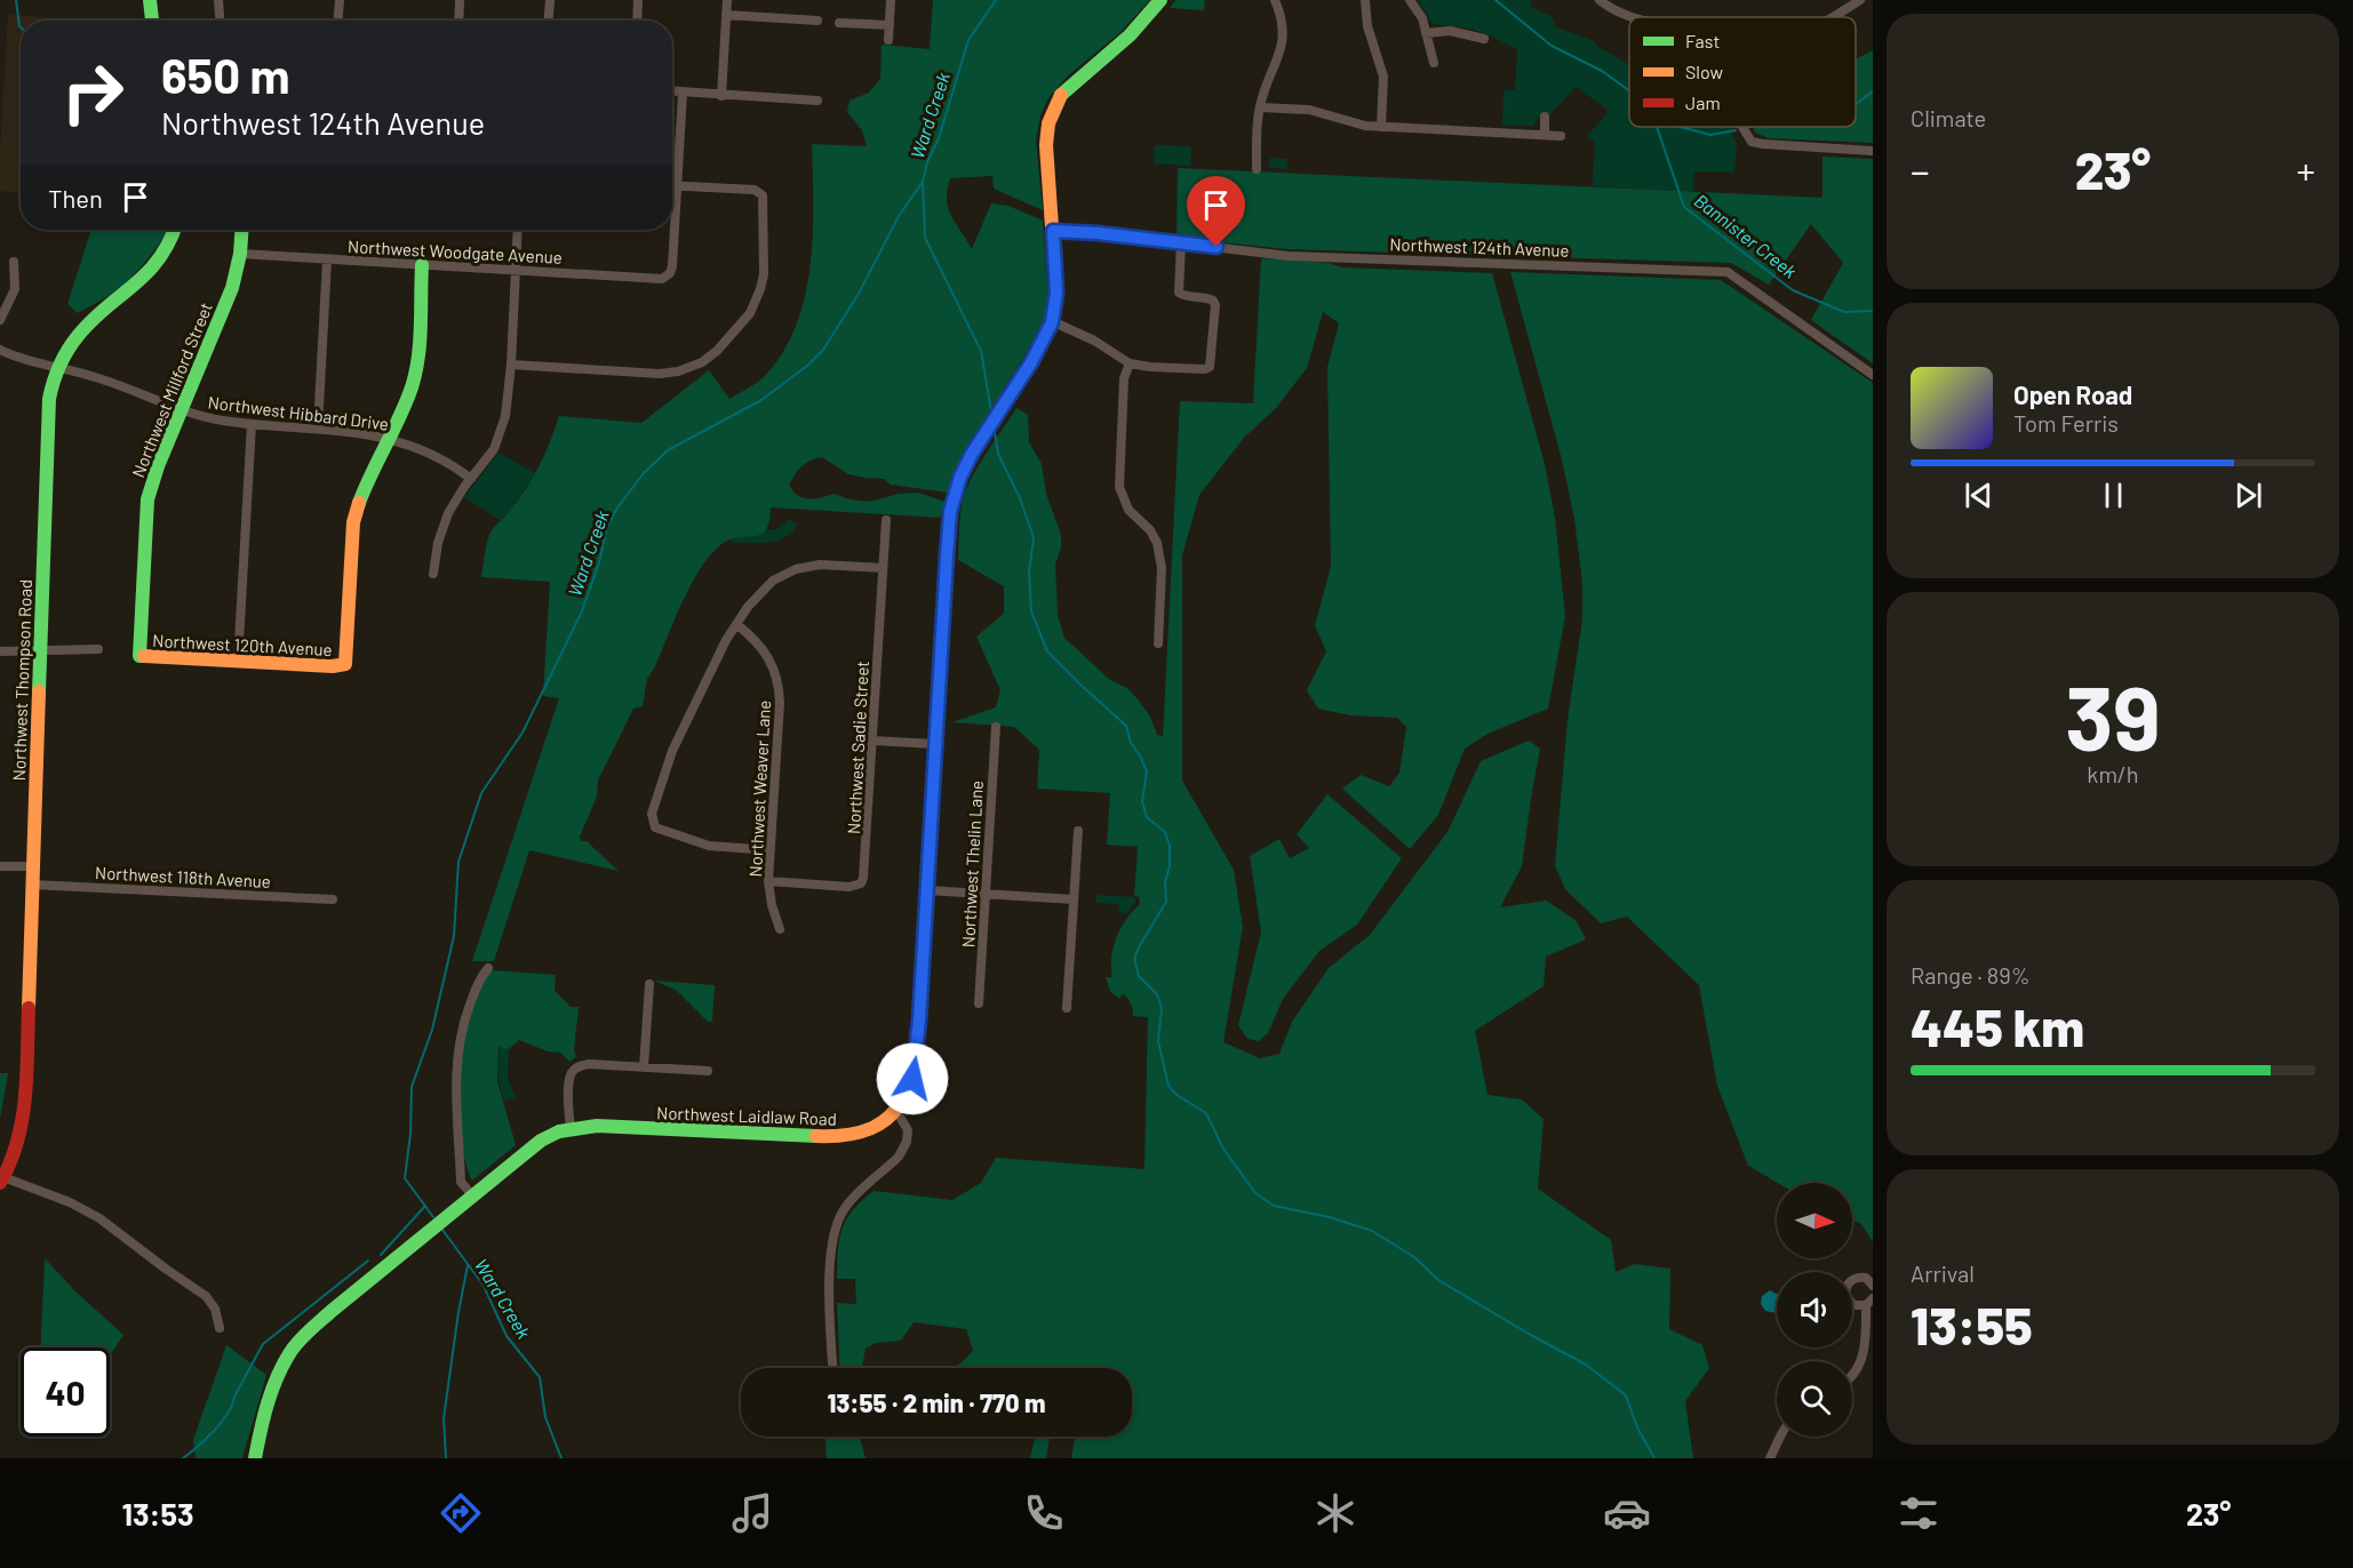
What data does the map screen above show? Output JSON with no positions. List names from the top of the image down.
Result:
{
  "streets": {
    "street": [
      "Northwest 124th Avenue",
      "Northwest Woodgate Avenue",
      "Northwest Millford Street",
      "Northwest Hibbard Drive",
      "Northwest 120th Avenue",
      "Northwest Thompson Road",
      "Northwest Sadie Street",
      "Northwest Weaver Lane",
      "Northwest Thelin Lane",
      "Northwest 118th Avenue",
      "Northwest Laidlaw Road"
    ]
  },
  "crossings": [
    ["Northwest 124th Avenue", "Northwest Laidlaw Road"],
    ["Northwest Woodgate Avenue", "Northwest Millford Street"],
    ["Northwest Millford Street", "Northwest Hibbard Drive"],
    ["Northwest Millford Street", "Northwest 120th Avenue"],
    ["Northwest Hibbard Drive", "Northwest 120th Avenue"],
    ["Northwest Hibbard Drive", "Northwest Thompson Road"],
    ["Northwest Thompson Road", "Northwest 118th Avenue"],
    ["Northwest Sadie Street", "Northwest Weaver Lane"]
  ],
  "water": ["Ward Creek", "Bannister Creek"],
  "legend": ["Fast", "Slow", "Jam"],
  "north": "right",
  "page": {
    "tile": [
      "Climate",
      ["39", "km/h"],
      ["Range · 89%", "445 km"],
      ["Arrival", "13:55"]
    ],
    "turn": ["650 m", "Northwest 124th Avenue"],
    "heat": ["−", "23°", "+"],
    "then": "Then",
    "song": ["Open Road", "Tom Ferris"],
    "limit": "40",
    "trip": "13:55 · 2 min · 770 m",
    "tabs": ["13:53", "23°"]
  }
}
